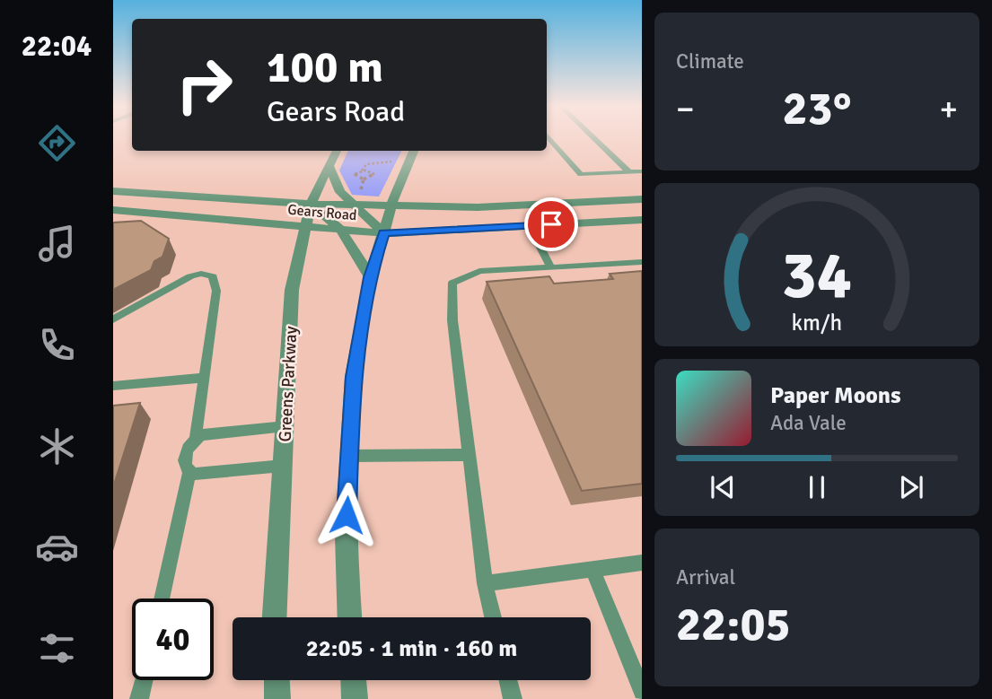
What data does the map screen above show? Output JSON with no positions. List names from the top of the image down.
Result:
{
  "streets": {
    "street": ["Gears Road", "Greens Parkway"]
  },
  "crossings": [
    ["Gears Road", "Greens Parkway"]
  ],
  "page": {
    "tabs": "22:04",
    "tile": [
      "Climate",
      ["Arrival", "22:05"]
    ],
    "turn": ["100 m", "Gears Road"],
    "heat": ["−", "23°", "+"],
    "song": ["Paper Moons", "Ada Vale"],
    "limit": "40",
    "trip": "22:05 · 1 min · 160 m",
    "gauge": ["34", "km/h"]
  }
}
